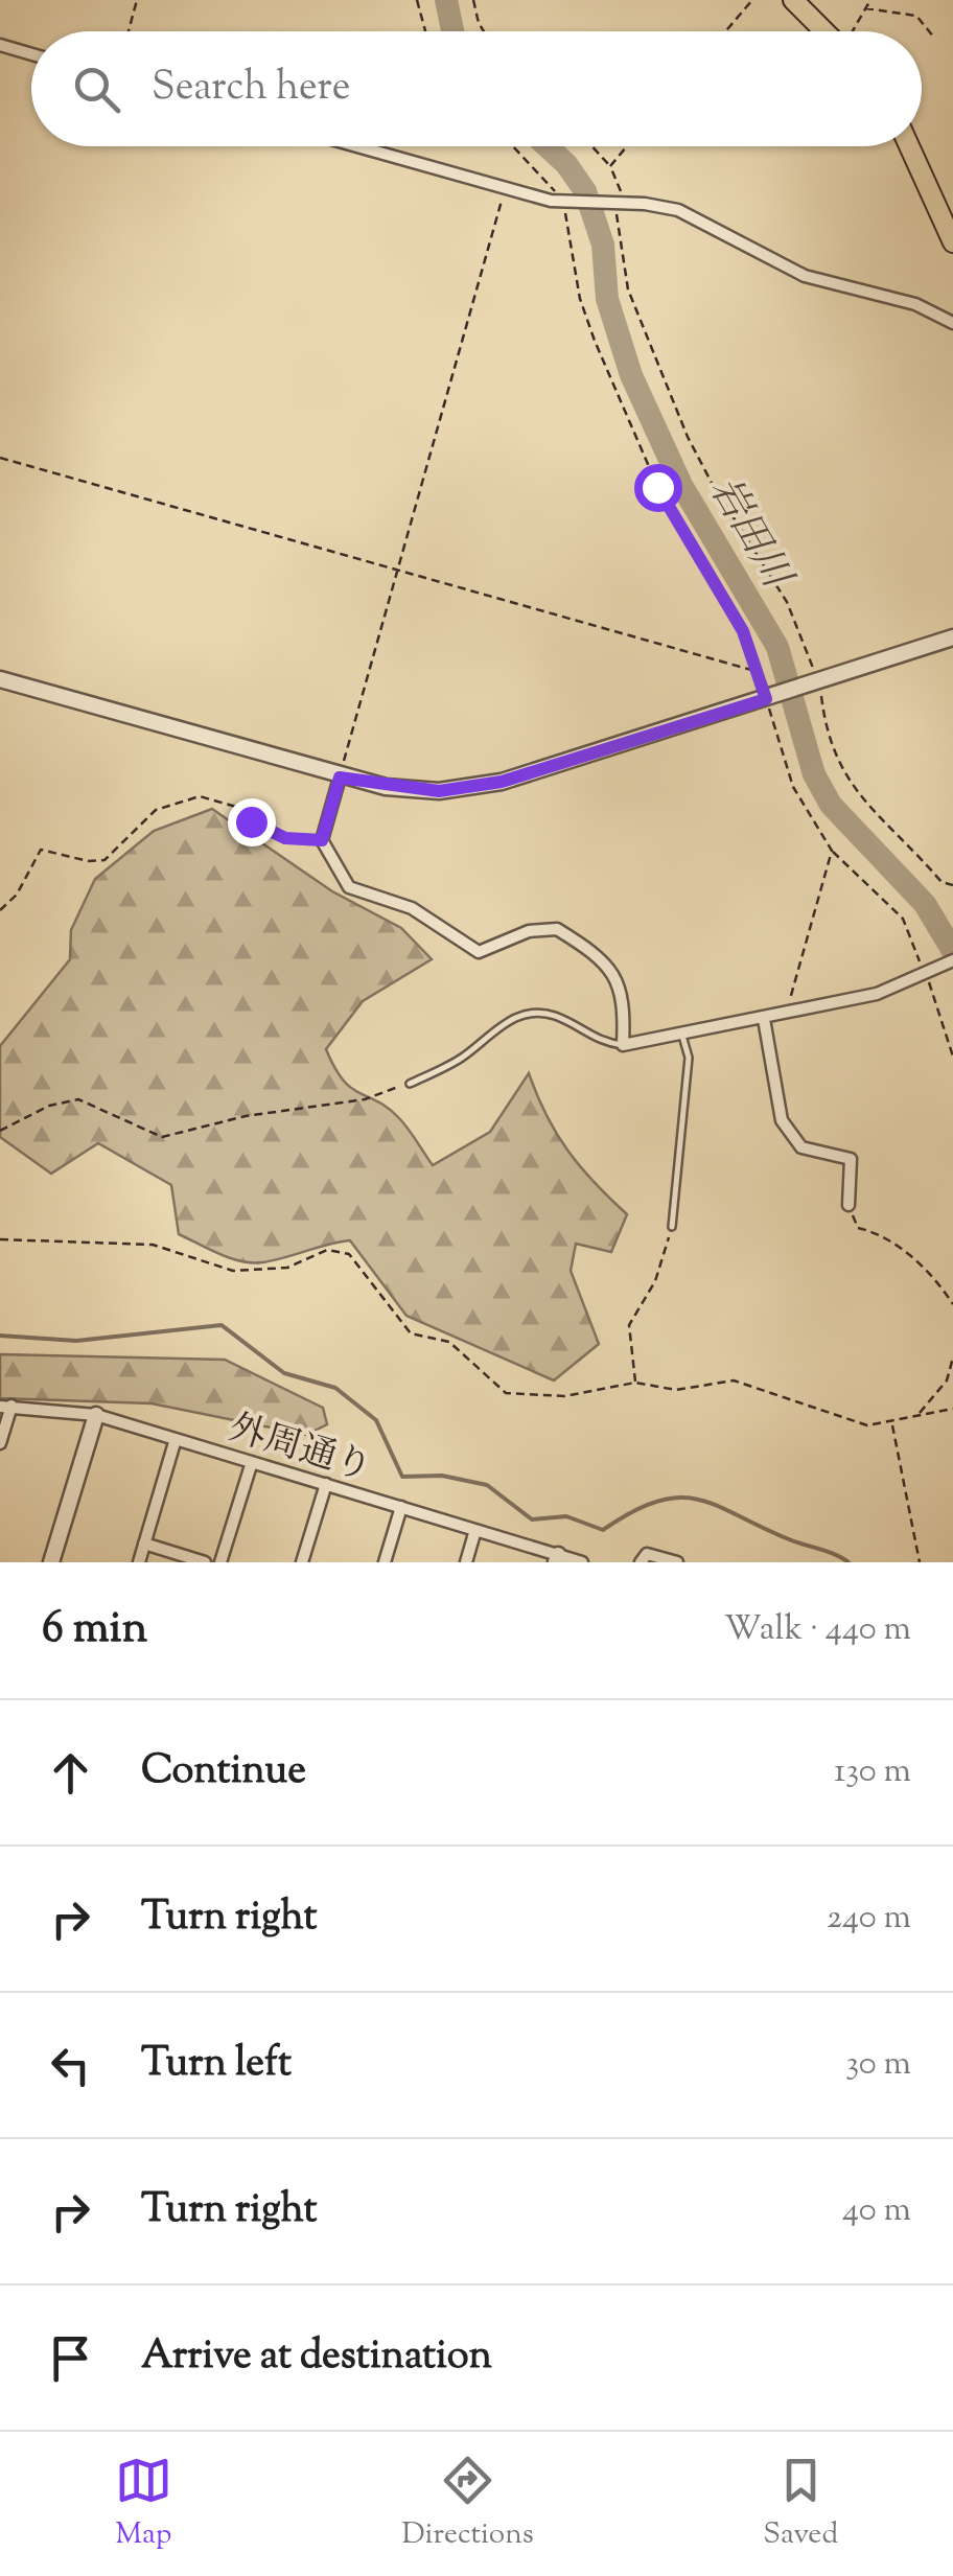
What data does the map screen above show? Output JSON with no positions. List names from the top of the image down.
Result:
{
  "streets": {
    "street": ["外周通り"]
  },
  "water": ["岩田川"],
  "page": {
    "search": "Search here",
    "heading": ["6 min", "Walk · 440 m"],
    "list": [
      ["Continue", "130 m"],
      ["Turn right", "240 m"],
      ["Turn left", "30 m"],
      ["Turn right", "40 m"],
      "Arrive at destination"
    ],
    "nav": ["Map", "Directions", "Saved"]
  }
}
